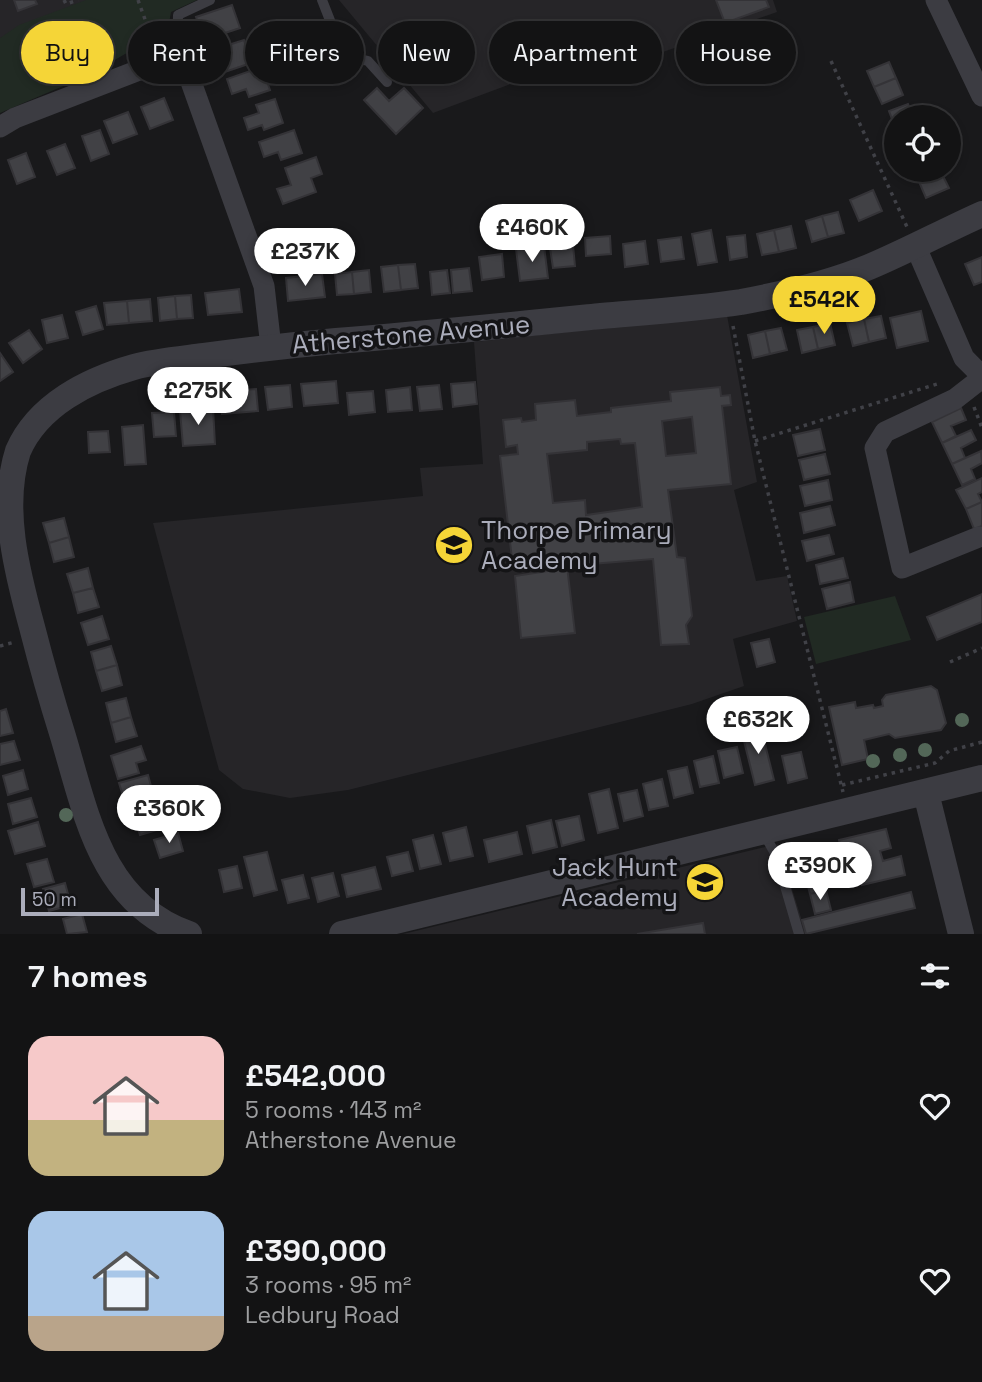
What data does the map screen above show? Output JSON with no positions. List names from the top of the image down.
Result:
{
  "streets": {
    "street": ["Atherstone Avenue"]
  },
  "places": {
    "school or university": ["Thorpe Primary Academy", "Jack Hunt Academy"]
  },
  "scale_bar": "50 m",
  "page": {
    "chip": [
      "Buy",
      "Rent",
      "Filters",
      "New",
      "Apartment",
      "House"
    ],
    "price": [
      "£460K",
      "£237K",
      "£542K",
      "£275K",
      "£632K",
      "£360K",
      "£390K"
    ],
    "scale": "50 m",
    "heading": "7 homes",
    "list": [
      {
        "name": "£542,000",
        "note": "5 rooms · 143 m² · Atherstone Avenue"
      },
      {
        "name": "£390,000",
        "note": "3 rooms · 95 m² · Ledbury Road"
      }
    ]
  }
}
